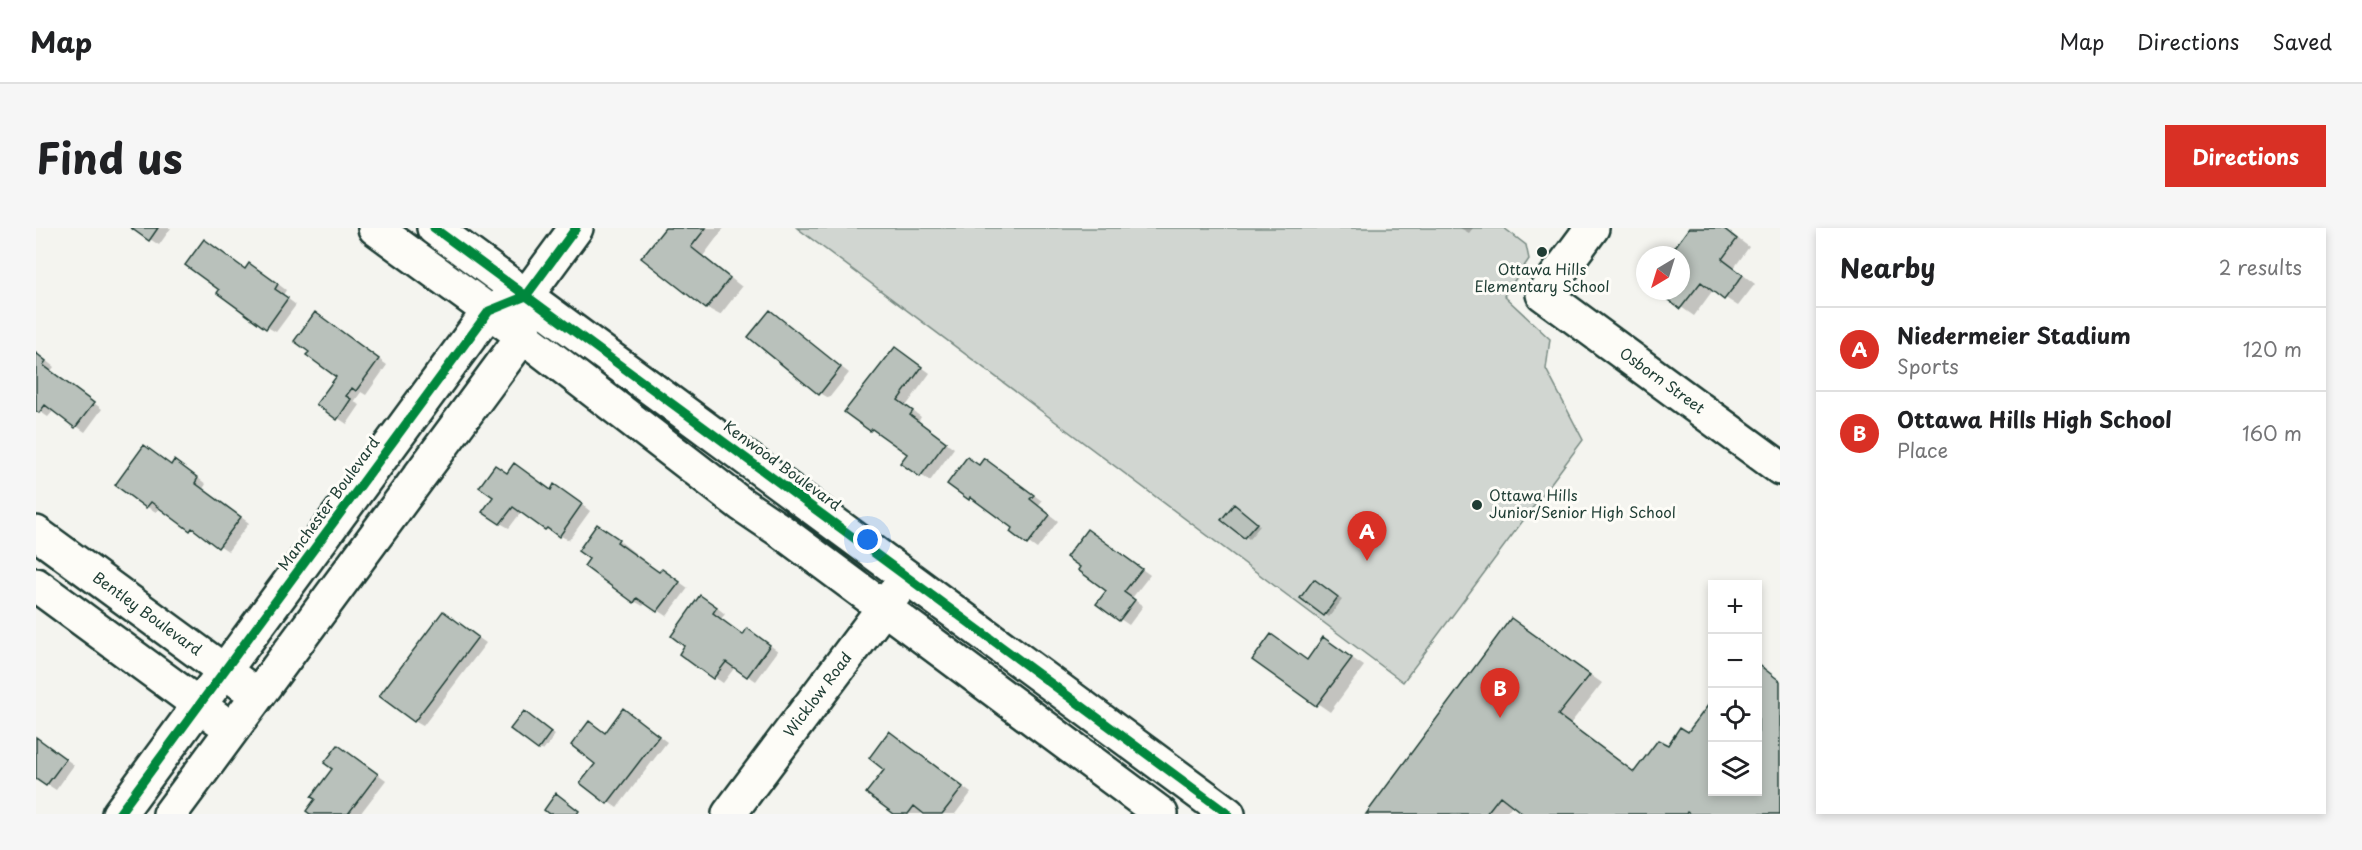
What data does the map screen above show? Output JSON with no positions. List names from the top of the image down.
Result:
{
  "streets": {
    "street": [
      "Osborn Street",
      "Kenwood Boulevard",
      "Manchester Boulevard",
      "Bentley Boulevard",
      "Wicklow Road"
    ]
  },
  "crossings": [
    ["Kenwood Boulevard", "Wicklow Road"],
    ["Manchester Boulevard", "Bentley Boulevard"]
  ],
  "places": ["Ottawa Hills Elementary School", "Ottawa Hills Junior/Senior High School"],
  "north": "bottom left",
  "page": {
    "header": "Map",
    "nav": ["Map", "Directions", "Saved"],
    "title": "Find us",
    "buttons": "Directions",
    "heading": ["Nearby", "2 results"],
    "list": [
      {
        "mark": "A",
        "name": "Niedermeier Stadium",
        "note": "Sports",
        "value": "120 m"
      },
      {
        "mark": "B",
        "name": "Ottawa Hills High School",
        "note": "Place",
        "value": "160 m"
      }
    ],
    "pins": ["A", "B"],
    "map_buttons": ["+", "−"]
  }
}
